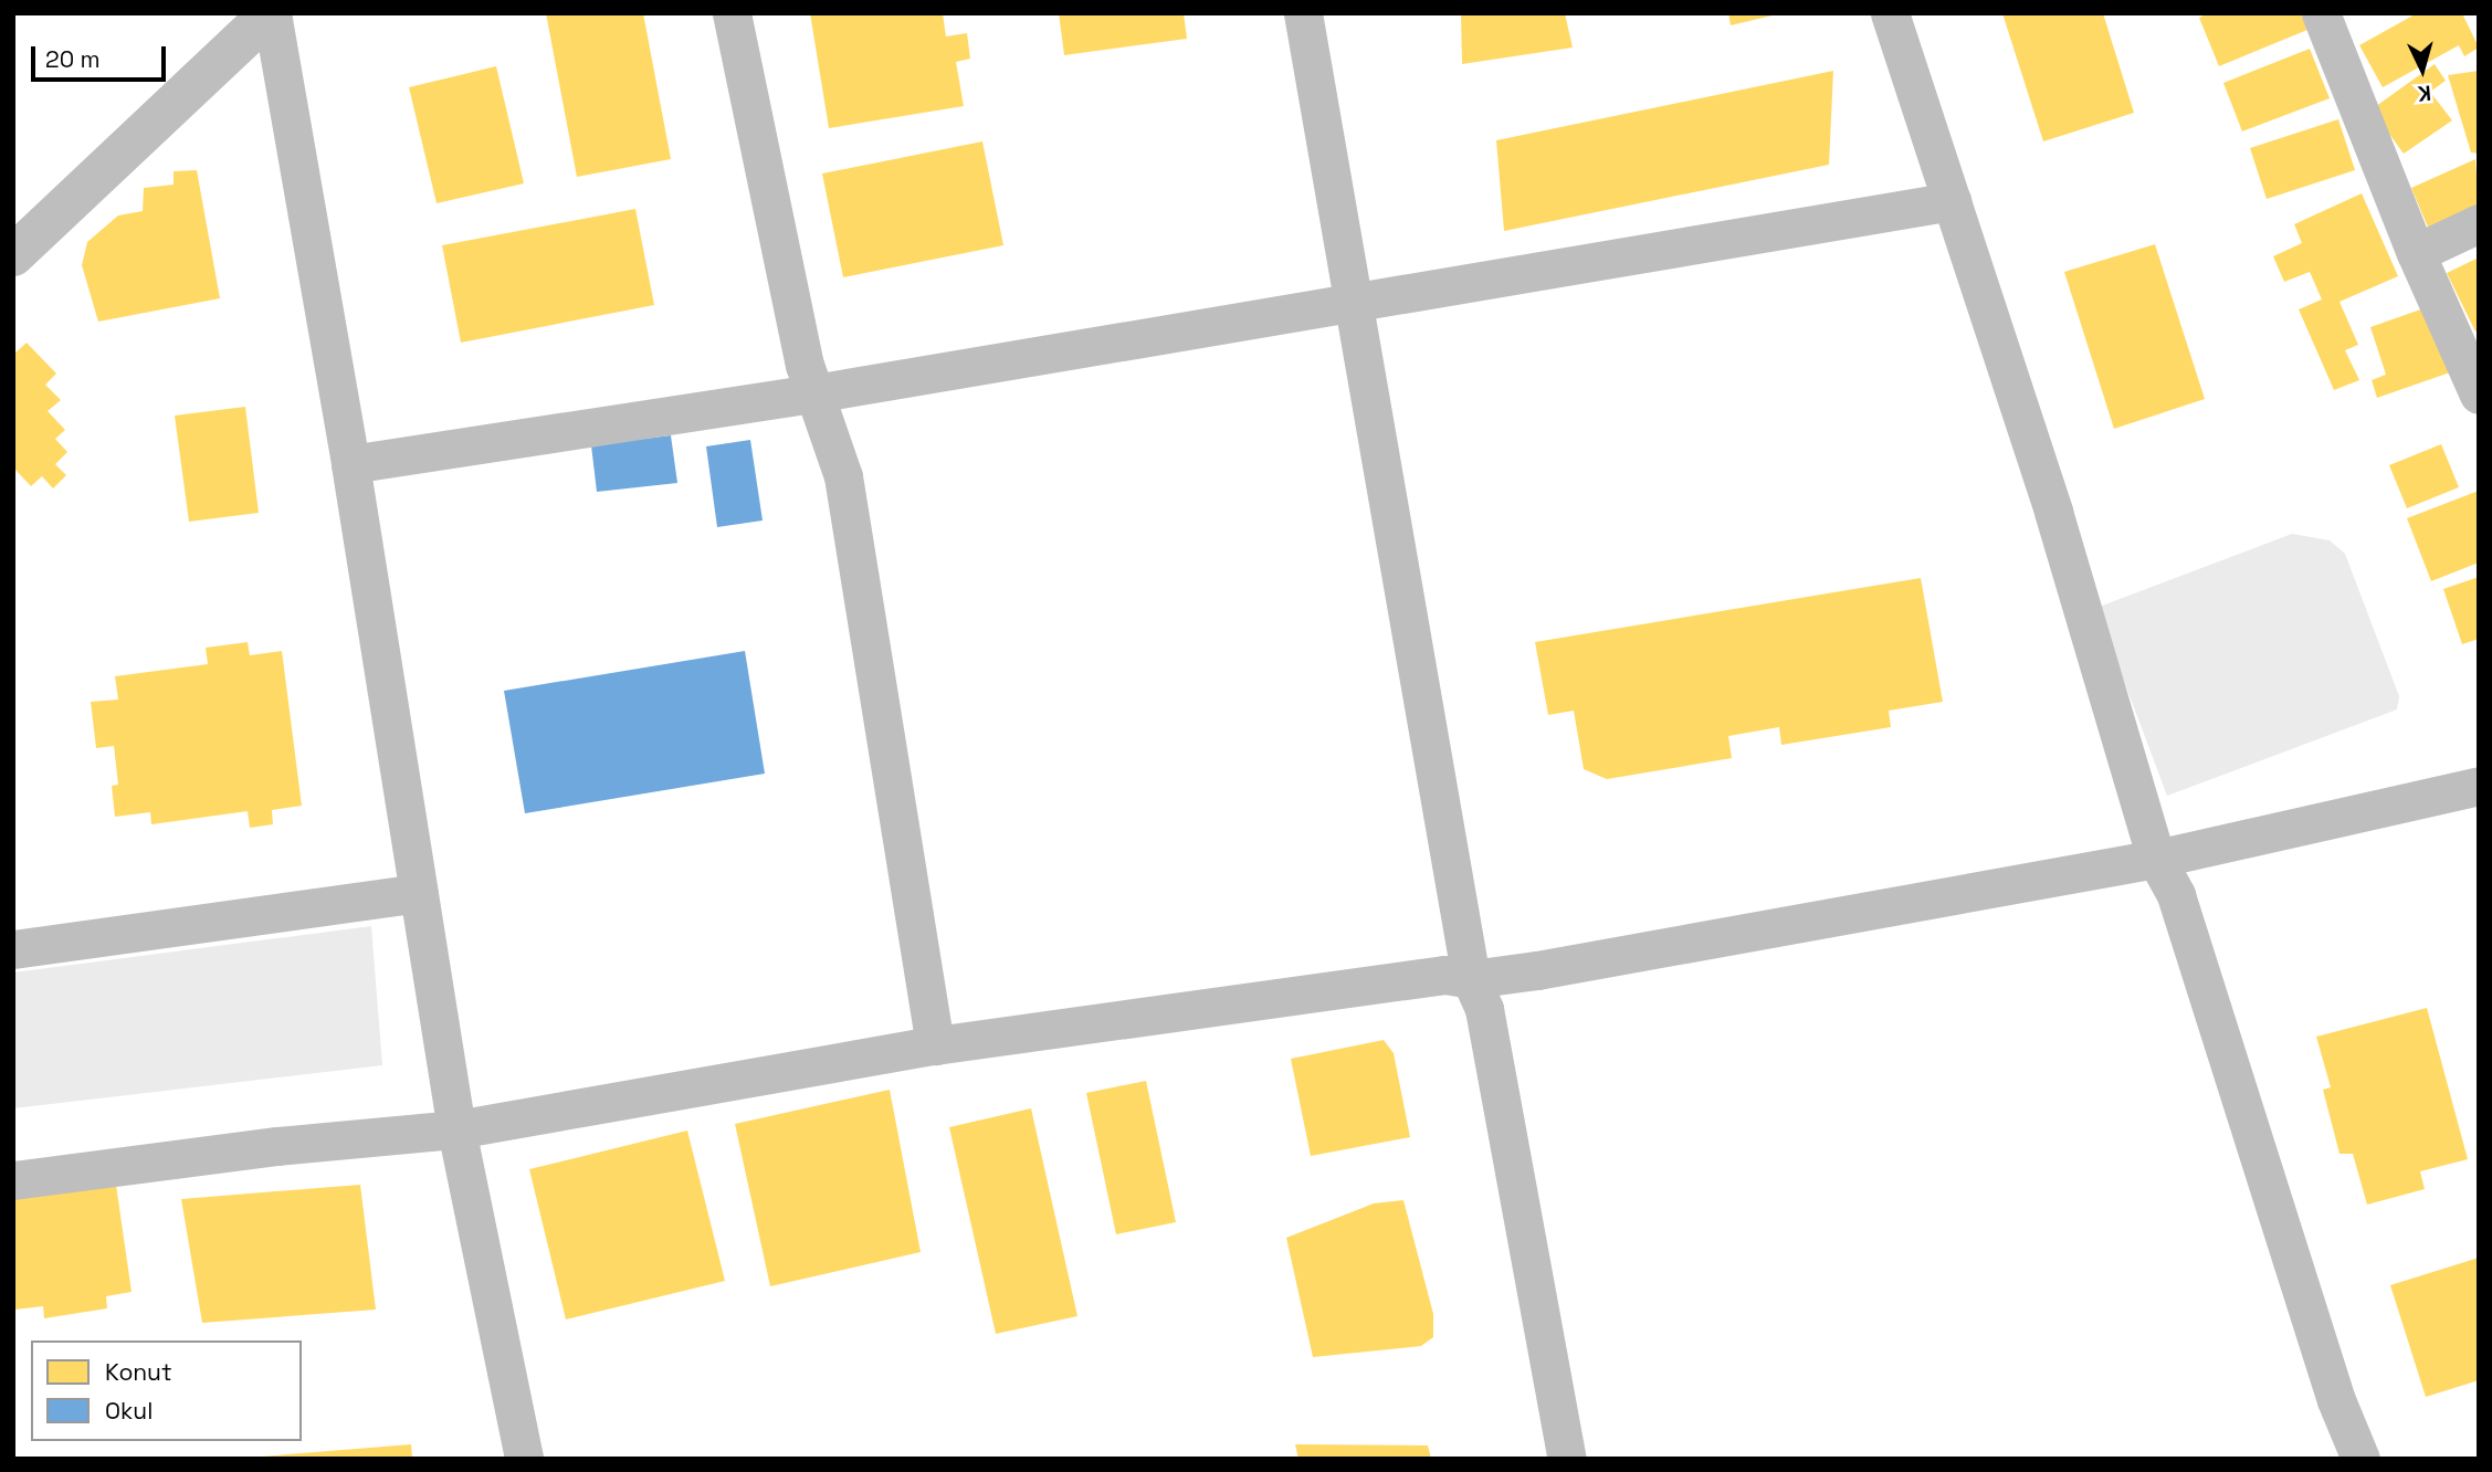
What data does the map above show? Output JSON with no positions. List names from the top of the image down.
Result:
{
  "legend": ["Konut", "Okul"],
  "scale_bar": "20 m",
  "north": "bottom"
}
